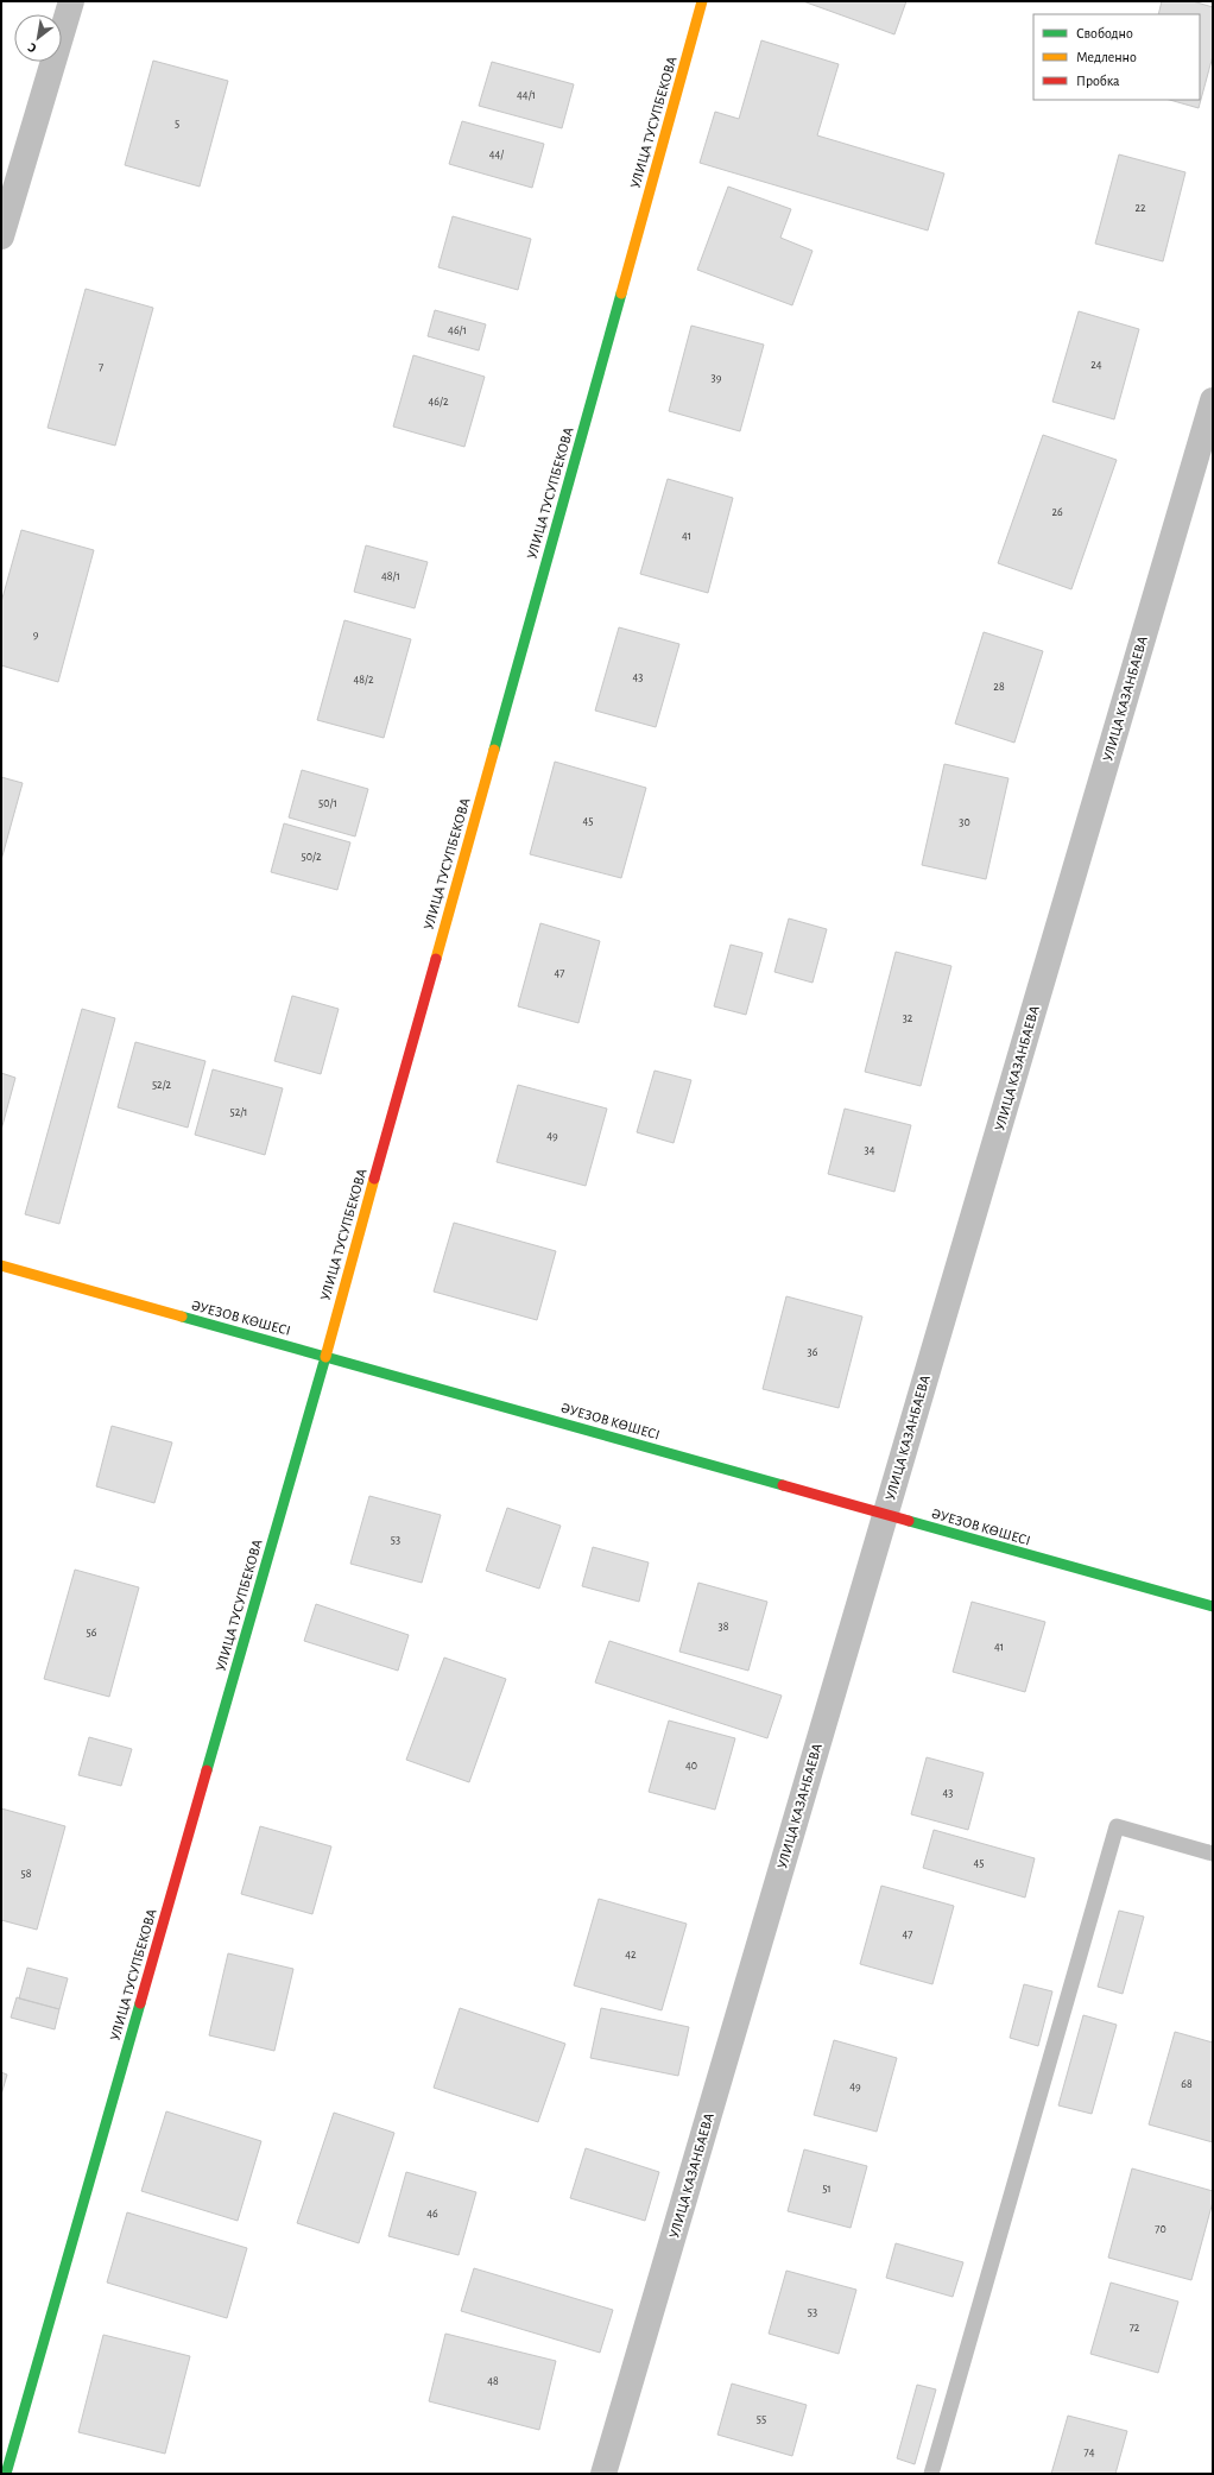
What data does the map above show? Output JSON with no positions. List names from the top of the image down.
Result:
{
  "streets": {
    "street": ["УЛИЦА ТУСУПБЕКОВА", "УЛИЦА КАЗАНБАЕВА", "ӘУЕЗОВ КӨШЕСІ"]
  },
  "crossings": [
    ["УЛИЦА ТУСУПБЕКОВА", "ӘУЕЗОВ КӨШЕСІ"],
    ["УЛИЦА КАЗАНБАЕВА", "ӘУЕЗОВ КӨШЕСІ"]
  ],
  "house_numbers": [
    "44/1",
    "5",
    "44/",
    "22",
    "46/1",
    "24",
    "7",
    "39",
    "46/2",
    "26",
    "41",
    "48/1",
    "9",
    "43",
    "48/2",
    "28",
    "50/1",
    "45",
    "30",
    "50/2",
    "47",
    "32",
    "52/2",
    "52/1",
    "49",
    "34",
    "36",
    "53",
    "38",
    "56",
    "41",
    "40",
    "43",
    "45",
    "58",
    "47",
    "42",
    "68",
    "49",
    "51",
    "46",
    "70",
    "53",
    "72",
    "48",
    "55",
    "74"
  ],
  "legend": ["Свободно", "Медленно", "Пробка"],
  "north": "bottom left"
}
